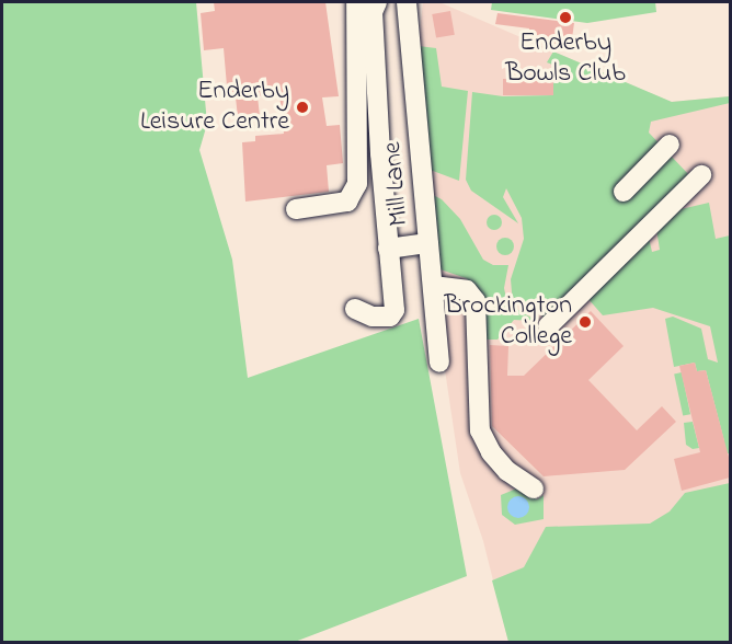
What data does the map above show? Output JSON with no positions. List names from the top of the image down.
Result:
{
  "streets": {
    "street": ["Mill Lane"]
  },
  "places": ["Enderby Bowls Club", "Enderby Leisure Centre", "Brockington College"]
}
